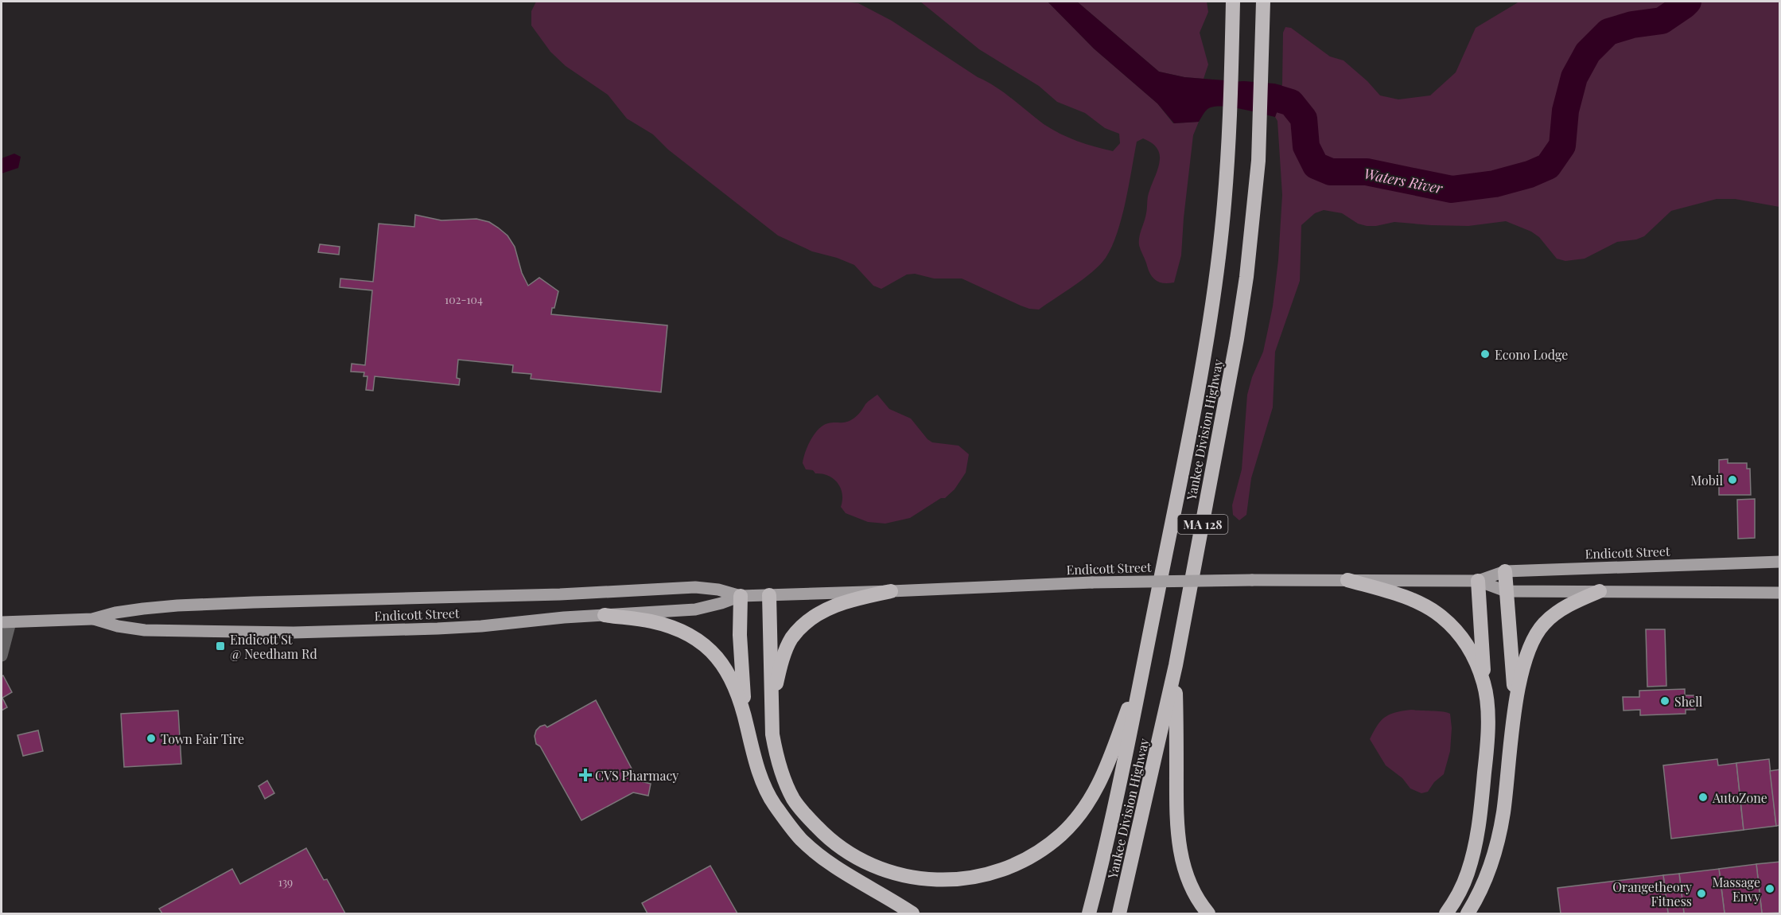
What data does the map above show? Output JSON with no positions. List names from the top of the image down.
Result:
{
  "streets": {
    "highway": ["Yankee Division Highway", "MA 128"],
    "main road": ["Endicott Street"]
  },
  "water": ["Waters River"],
  "places": {
    "other": [
      "Econo Lodge",
      "Mobil",
      "Shell",
      "Town Fair Tire",
      "AutoZone",
      "Massage Envy",
      "Orangetheory Fitness"
    ],
    "transit": ["Endicott St @ Needham Rd"],
    "health": ["CVS Pharmacy"]
  },
  "house_numbers": ["102-104", "139"]
}
